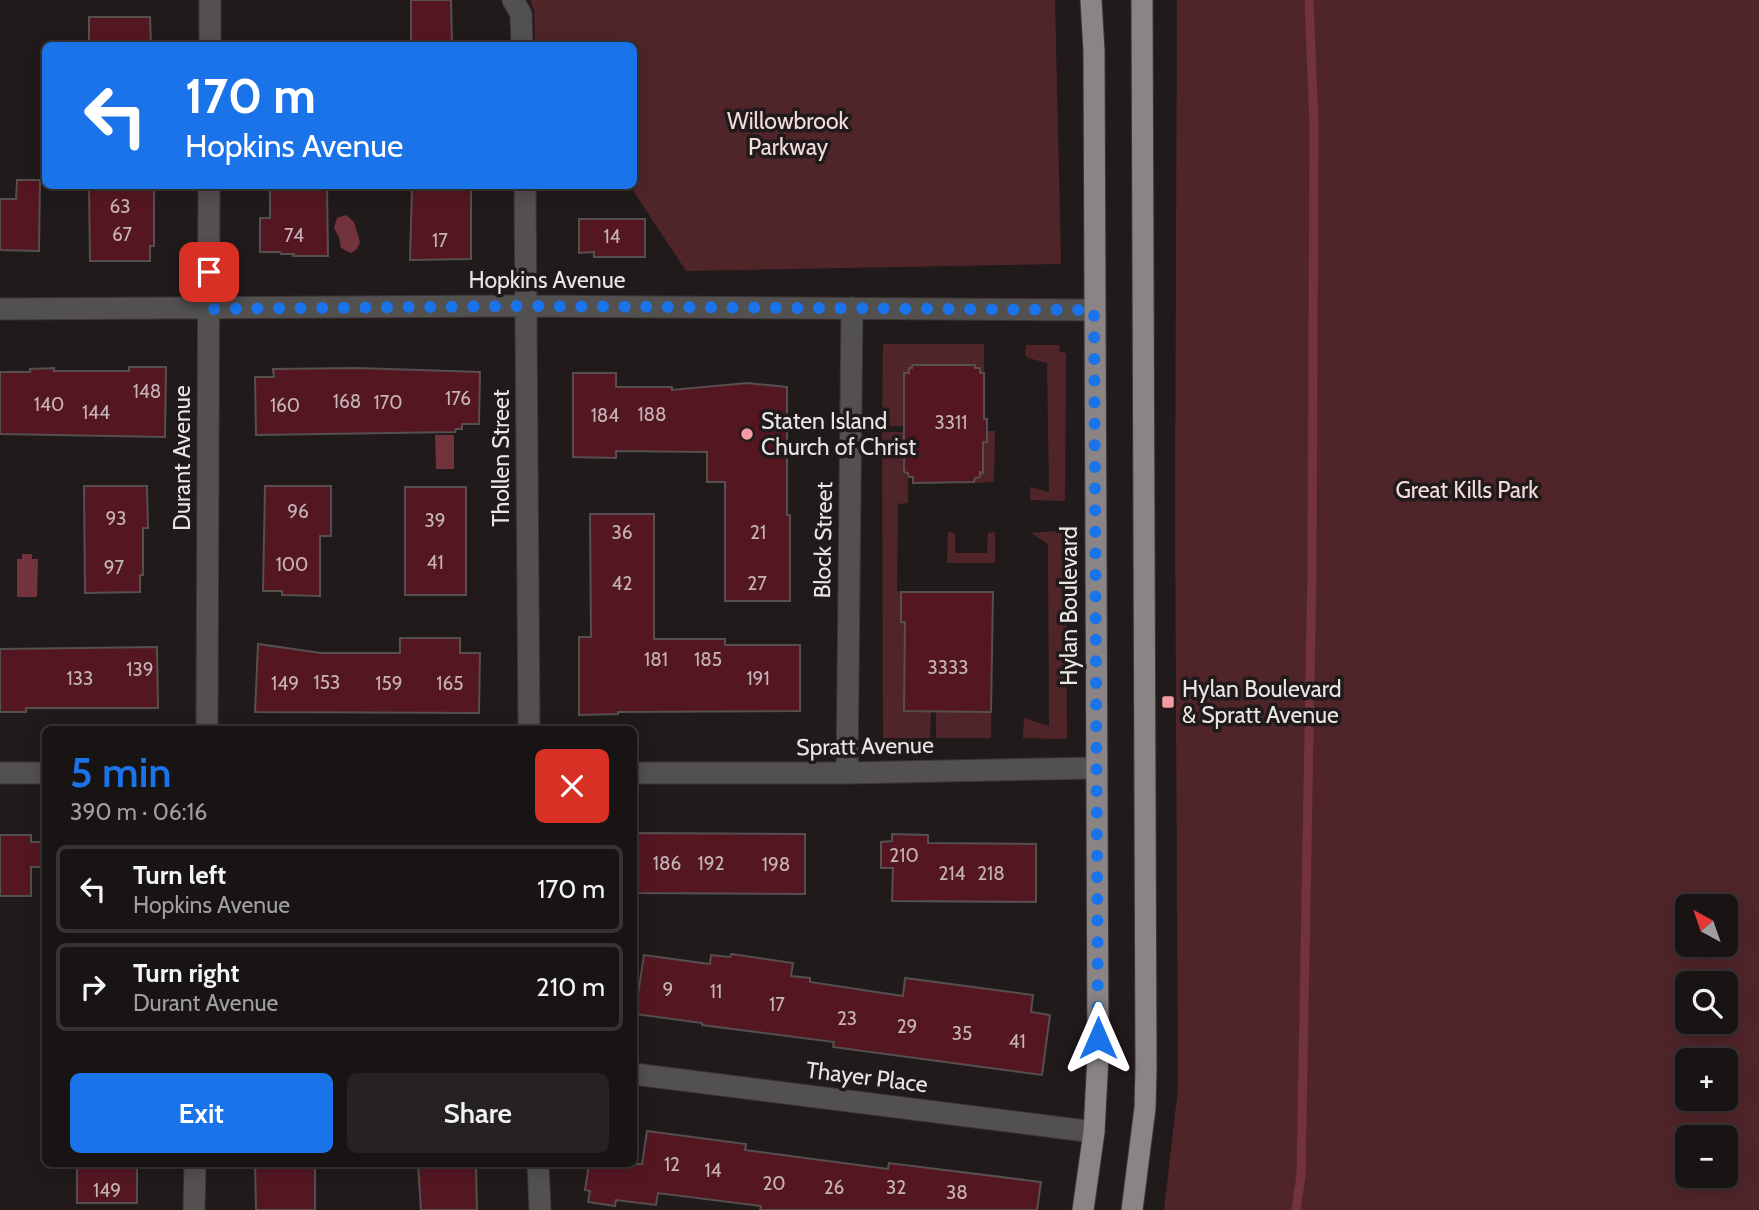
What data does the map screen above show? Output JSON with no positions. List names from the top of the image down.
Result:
{
  "streets": {
    "main road": ["Hylan Boulevard"],
    "street": [
      "Hopkins Avenue",
      "Durant Avenue",
      "Thollen Street",
      "Block Street",
      "Spratt Avenue",
      "Thayer Place"
    ]
  },
  "crossings": [
    ["Hopkins Avenue", "Durant Avenue"],
    ["Hopkins Avenue", "Thollen Street"],
    ["Hopkins Avenue", "Block Street"],
    ["Hopkins Avenue", "Hylan Boulevard"],
    ["Block Street", "Spratt Avenue"],
    ["Hylan Boulevard", "Spratt Avenue"],
    ["Hylan Boulevard", "Thayer Place"]
  ],
  "parks": ["Willowbrook Parkway", "Great Kills Park"],
  "places": {
    "other": ["Staten Island Church of Christ"],
    "transit": ["Hylan Boulevard & Spratt Avenue"]
  },
  "house_numbers": [
    "63",
    "67",
    "74",
    "14",
    "17",
    "148",
    "176",
    "168",
    "170",
    "140",
    "160",
    "144",
    "188",
    "184",
    "3311",
    "96",
    "93",
    "39",
    "36",
    "21",
    "41",
    "100",
    "97",
    "42",
    "27",
    "181",
    "185",
    "3333",
    "139",
    "133",
    "191",
    "153",
    "149",
    "159",
    "165",
    "210",
    "186",
    "192",
    "198",
    "214",
    "218",
    "9",
    "11",
    "17",
    "23",
    "29",
    "35",
    "41",
    "12",
    "14",
    "20",
    "26",
    "32",
    "149",
    "38"
  ],
  "north": "top left",
  "page": {
    "turn": ["170 m", "Hopkins Avenue"],
    "heading": ["5 min", "390 m · 06:16"],
    "list": [
      {
        "name": "Turn left",
        "note": "Hopkins Avenue",
        "value": "170 m"
      },
      {
        "name": "Turn right",
        "note": "Durant Avenue",
        "value": "210 m"
      }
    ],
    "map_buttons": ["+", "−"],
    "buttons": ["Exit", "Share"]
  }
}
